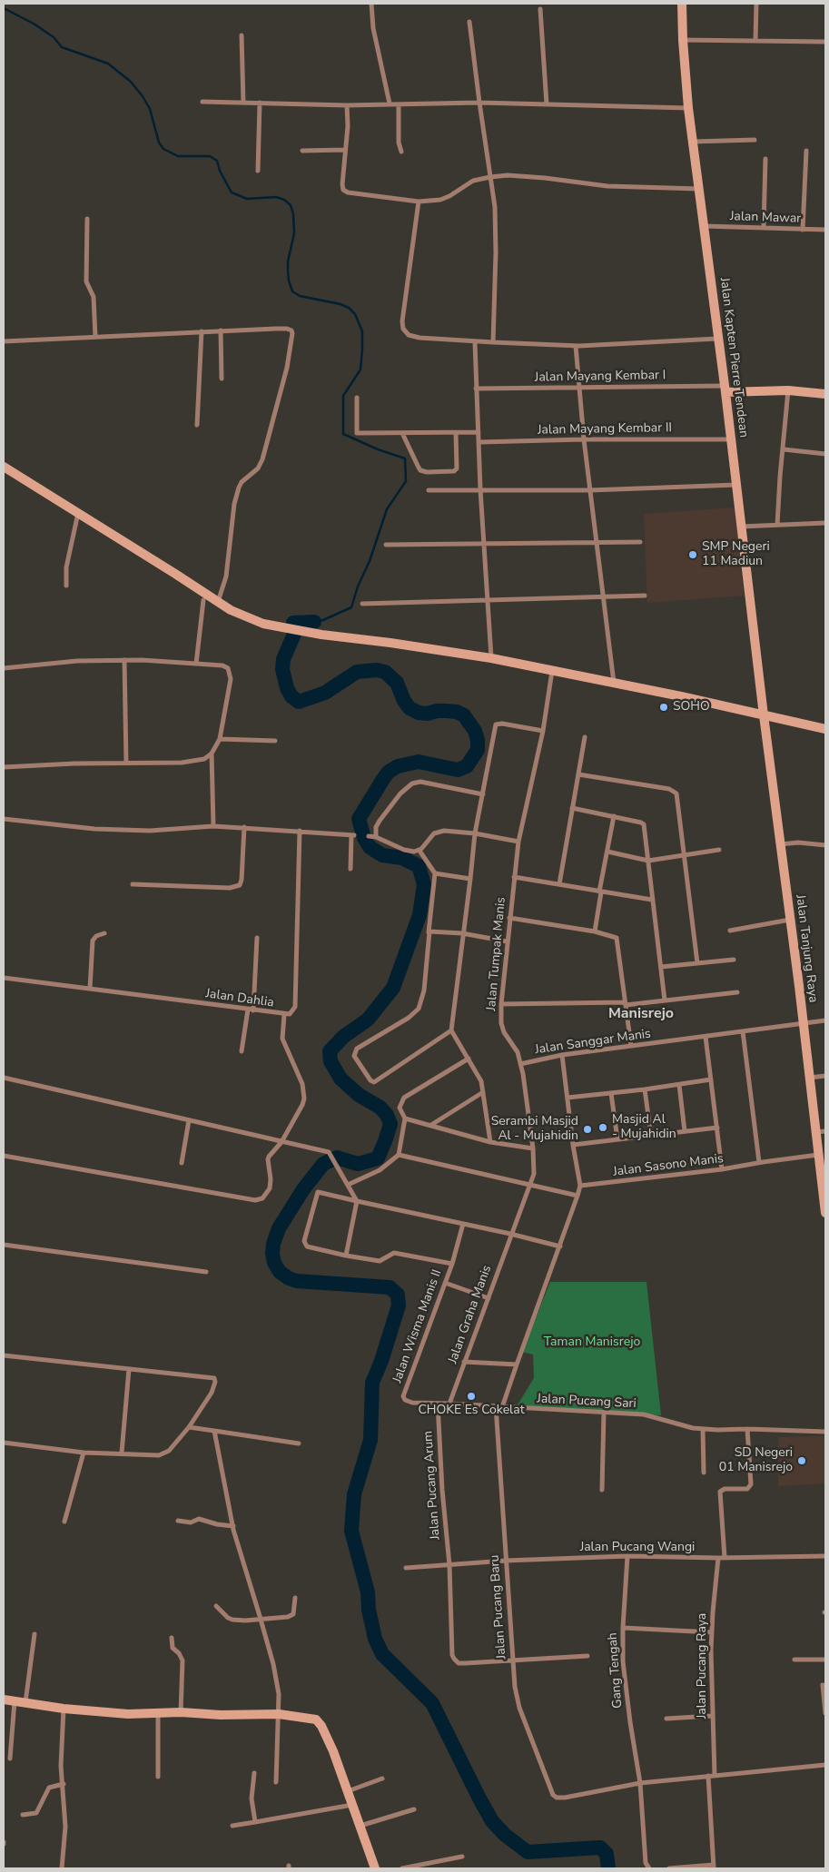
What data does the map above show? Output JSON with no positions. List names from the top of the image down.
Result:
{
  "streets": {
    "main road": ["Jalan Kapten Pierre Tendean", "Jalan Tanjung Raya"],
    "street": [
      "Jalan Mawar",
      "Jalan Mayang Kembar I",
      "Jalan Mayang Kembar II",
      "Jalan Tumpak Manis",
      "Jalan Dahlia",
      "Jalan Sanggar Manis",
      "Jalan Sasono Manis",
      "Jalan Graha Manis",
      "Jalan Wisma Manis II",
      "Jalan Pucang Sari",
      "Jalan Pucang Arum",
      "Jalan Pucang Wangi",
      "Jalan Pucang Baru",
      "Jalan Pucang Raya",
      "Gang Tengah"
    ]
  },
  "crossings": [
    ["Jalan Mawar", "Jalan Kapten Pierre Tendean"],
    ["Jalan Kapten Pierre Tendean", "Jalan Mayang Kembar I"],
    ["Jalan Kapten Pierre Tendean", "Jalan Mayang Kembar II"],
    ["Jalan Kapten Pierre Tendean", "Jalan Tanjung Raya"],
    ["Jalan Tanjung Raya", "Jalan Sanggar Manis"],
    ["Jalan Tanjung Raya", "Jalan Sasono Manis"],
    ["Jalan Tumpak Manis", "Jalan Sanggar Manis"],
    ["Jalan Tumpak Manis", "Jalan Graha Manis"],
    ["Jalan Graha Manis", "Jalan Pucang Sari"],
    ["Jalan Wisma Manis II", "Jalan Pucang Sari"],
    ["Jalan Pucang Sari", "Jalan Pucang Arum"],
    ["Jalan Pucang Sari", "Jalan Pucang Baru"],
    ["Jalan Pucang Arum", "Jalan Pucang Wangi"],
    ["Jalan Pucang Arum", "Jalan Pucang Baru"],
    ["Jalan Pucang Wangi", "Jalan Pucang Baru"],
    ["Jalan Pucang Wangi", "Jalan Pucang Raya"],
    ["Jalan Pucang Wangi", "Gang Tengah"],
    ["Jalan Pucang Baru", "Gang Tengah"]
  ],
  "districts": ["Manisrejo"],
  "parks": ["Taman Manisrejo"],
  "places": [
    "SMP Negeri 11 Madiun",
    "SOHO",
    "Masjid Al - Mujahidin",
    "Serambi Masjid Al - Mujahidin",
    "CHOKE Es Cokelat",
    "SD Negeri 01 Manisrejo"
  ]
}
